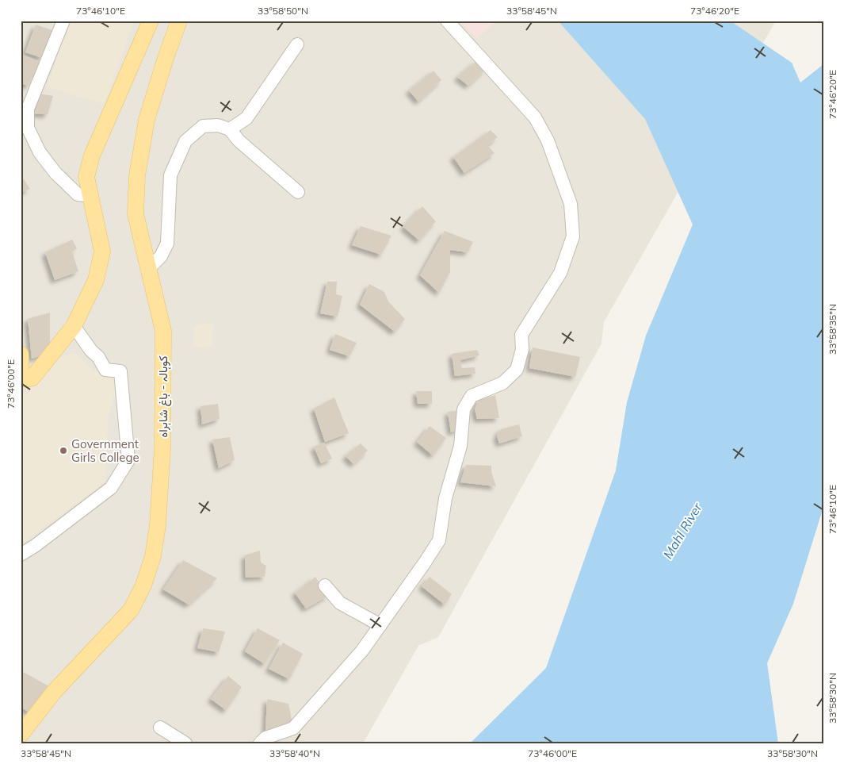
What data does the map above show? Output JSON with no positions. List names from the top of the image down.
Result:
{
  "streets": {
    "main road": ["کوہالہ - باغ شاہراہ"]
  },
  "water": ["Mahl River"],
  "places": ["Government Girls College"],
  "coordinates": [
    "73°46'10\"E",
    "33°58'50\"N",
    "33°58'45\"N",
    "73°46'20\"E",
    "33°58'35\"N",
    "73°46'00\"E",
    "33°58'30\"N",
    "33°58'40\"N"
  ]
}
